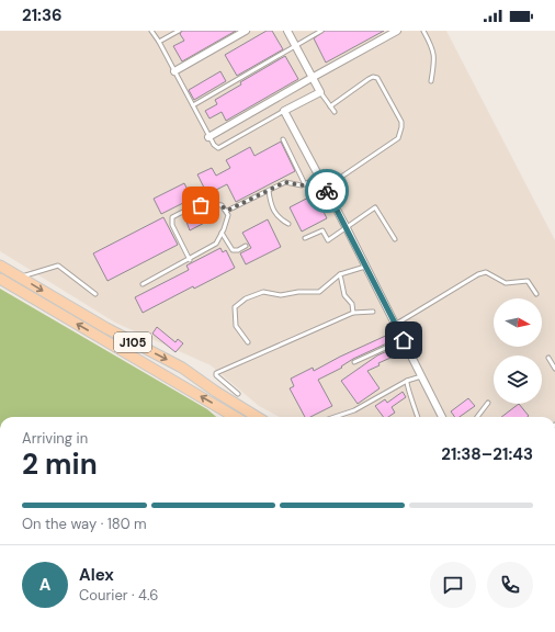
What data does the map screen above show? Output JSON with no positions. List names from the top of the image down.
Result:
{
  "streets": {
    "main road": ["J105"]
  },
  "north": "right",
  "page": {
    "status": "21:36",
    "heading": ["2 min", "Arriving in", "21:38–21:43"],
    "panel": ["Alex", "Courier · 4.6"],
    "bar": "On the way · 180 m",
    "round": "A"
  }
}
